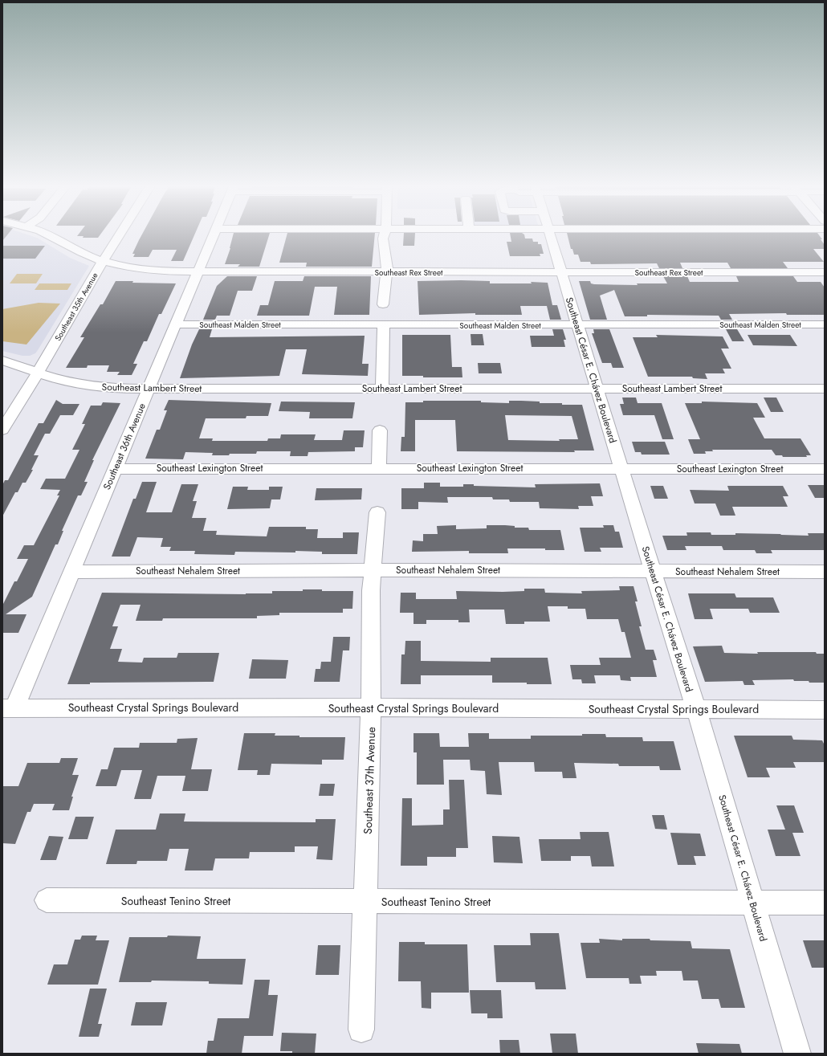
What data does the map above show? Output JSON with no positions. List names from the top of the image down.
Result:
{
  "streets": {
    "street": [
      "Southeast Rex Street",
      "Southeast 35th Avenue",
      "Southeast Malden Street",
      "Southeast César E. Chávez Boulevard",
      "Southeast Lambert Street",
      "Southeast 36th Avenue",
      "Southeast Lexington Street",
      "Southeast Nehalem Street",
      "Southeast Crystal Springs Boulevard",
      "Southeast 37th Avenue",
      "Southeast Tenino Street"
    ]
  },
  "crossings": [
    ["Southeast Rex Street", "Southeast 35th Avenue"],
    ["Southeast Rex Street", "Southeast César E. Chávez Boulevard"],
    ["Southeast Rex Street", "Southeast 36th Avenue"],
    ["Southeast 35th Avenue", "Southeast Lambert Street"],
    ["Southeast Malden Street", "Southeast César E. Chávez Boulevard"],
    ["Southeast Malden Street", "Southeast 36th Avenue"],
    ["Southeast César E. Chávez Boulevard", "Southeast Lambert Street"],
    ["Southeast César E. Chávez Boulevard", "Southeast Lexington Street"],
    ["Southeast César E. Chávez Boulevard", "Southeast Nehalem Street"],
    ["Southeast César E. Chávez Boulevard", "Southeast Crystal Springs Boulevard"],
    ["Southeast César E. Chávez Boulevard", "Southeast Tenino Street"],
    ["Southeast Lambert Street", "Southeast 36th Avenue"],
    ["Southeast 36th Avenue", "Southeast Lexington Street"],
    ["Southeast 36th Avenue", "Southeast Nehalem Street"],
    ["Southeast 36th Avenue", "Southeast Crystal Springs Boulevard"],
    ["Southeast Nehalem Street", "Southeast 37th Avenue"],
    ["Southeast Crystal Springs Boulevard", "Southeast 37th Avenue"],
    ["Southeast 37th Avenue", "Southeast Tenino Street"]
  ]
}
